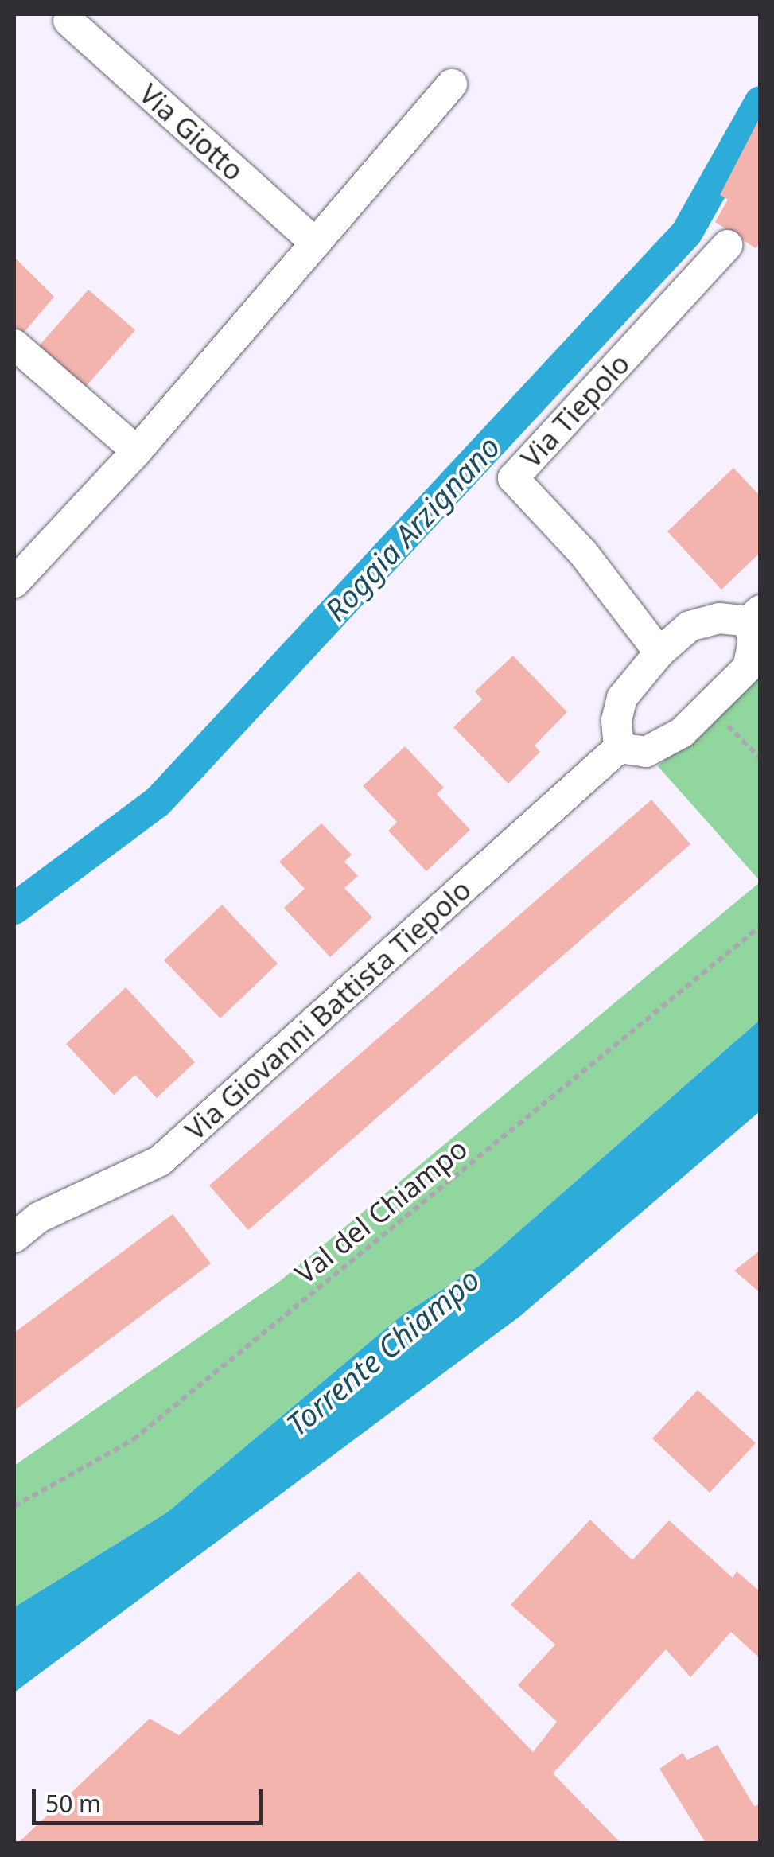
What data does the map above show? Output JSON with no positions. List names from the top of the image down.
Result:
{
  "streets": {
    "street": ["Via Giotto", "Via Tiepolo", "Via Giovanni Battista Tiepolo"],
    "path": ["Val del Chiampo"]
  },
  "water": ["Roggia Arzignano", "Torrente Chiampo"],
  "scale_bar": "50 m"
}
